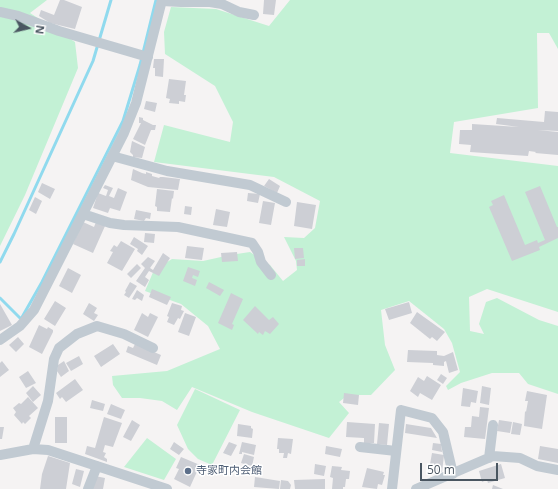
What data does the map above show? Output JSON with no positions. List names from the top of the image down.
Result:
{
  "places": ["寺家町内会館"],
  "scale_bar": "50 m",
  "north": "right"
}
